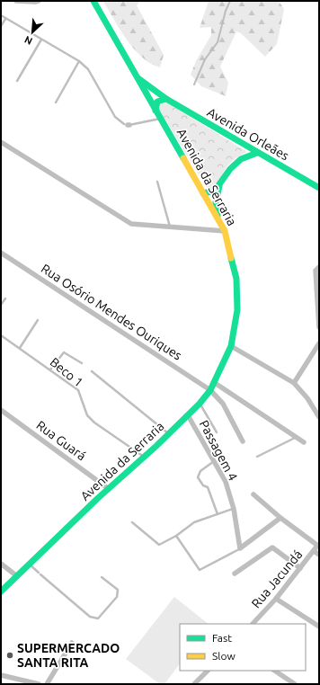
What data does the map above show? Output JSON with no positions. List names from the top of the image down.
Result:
{
  "streets": {
    "main road": ["Avenida Orleães", "Avenida da Serraria"],
    "street": [
      "Rua Osório Mendes Ouriques",
      "Rua Guará",
      "Passagem 4",
      "Rua Jacundá"
    ],
    "lane": ["Beco 1"]
  },
  "crossings": [
    ["Avenida Orleães", "Avenida da Serraria"],
    ["Avenida da Serraria", "Rua Osório Mendes Ouriques"],
    ["Avenida da Serraria", "Beco 1"],
    ["Avenida da Serraria", "Rua Guará"],
    ["Avenida da Serraria", "Passagem 4"]
  ],
  "places": ["SUPERMERCADO SANTA RITA"],
  "legend": ["Fast", "Slow"],
  "north": "bottom left"
}
